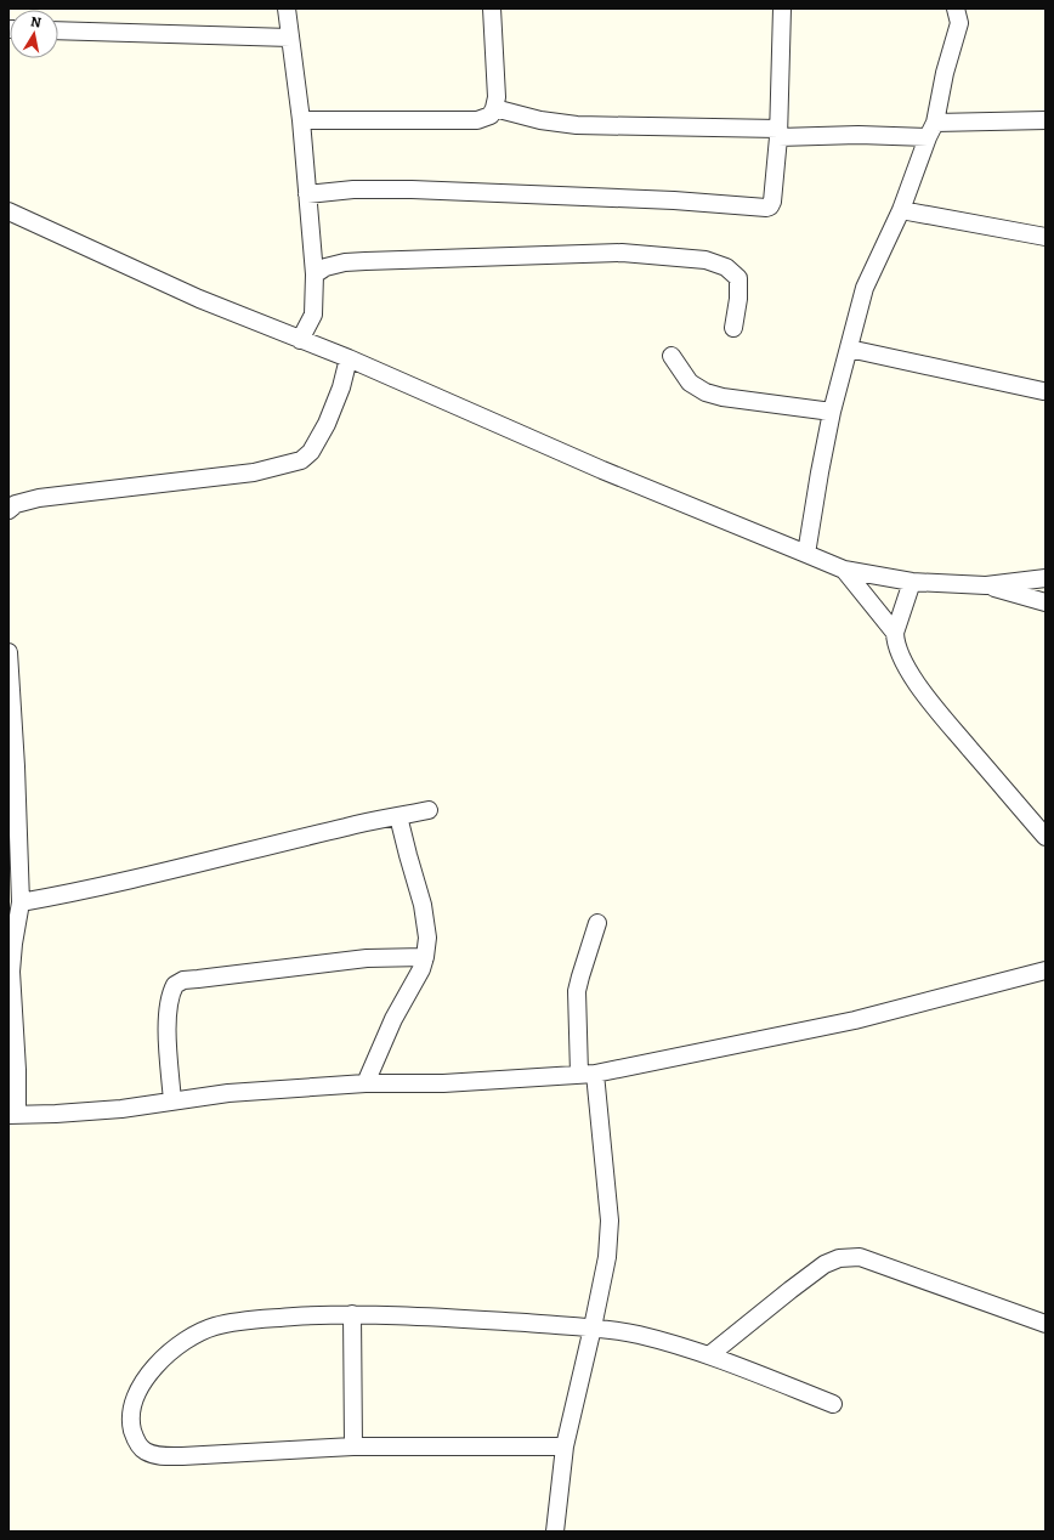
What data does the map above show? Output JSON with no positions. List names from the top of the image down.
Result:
{
  "north": "top"
}
